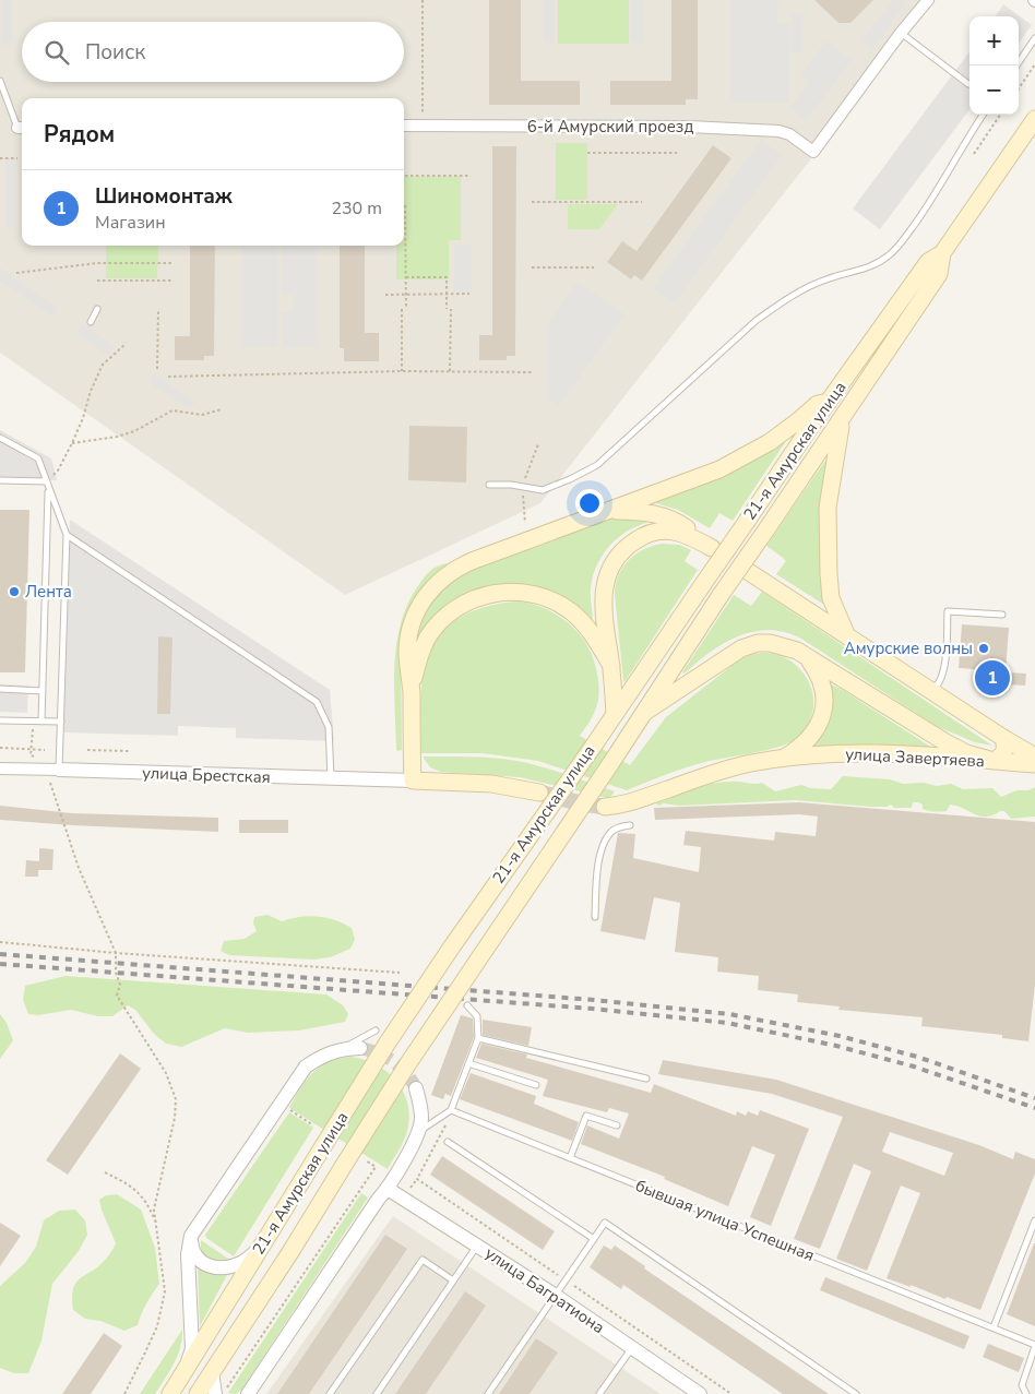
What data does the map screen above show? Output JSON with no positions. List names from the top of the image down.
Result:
{
  "streets": {
    "main road": ["21-я Амурская улица", "улица Завертяева"],
    "street": ["6-й Амурский проезд", "улица Брестская", "улица Багратиона"],
    "lane": ["бывшая улица Успешная"]
  },
  "places": ["Лента", "Амурские волны"],
  "page": {
    "map_buttons": ["+", "−"],
    "search": "Поиск",
    "heading": "Рядом",
    "list": [
      {
        "mark": "1",
        "name": "Шиномонтаж",
        "note": "Магазин",
        "value": "230 m"
      }
    ],
    "pins": "1"
  }
}
